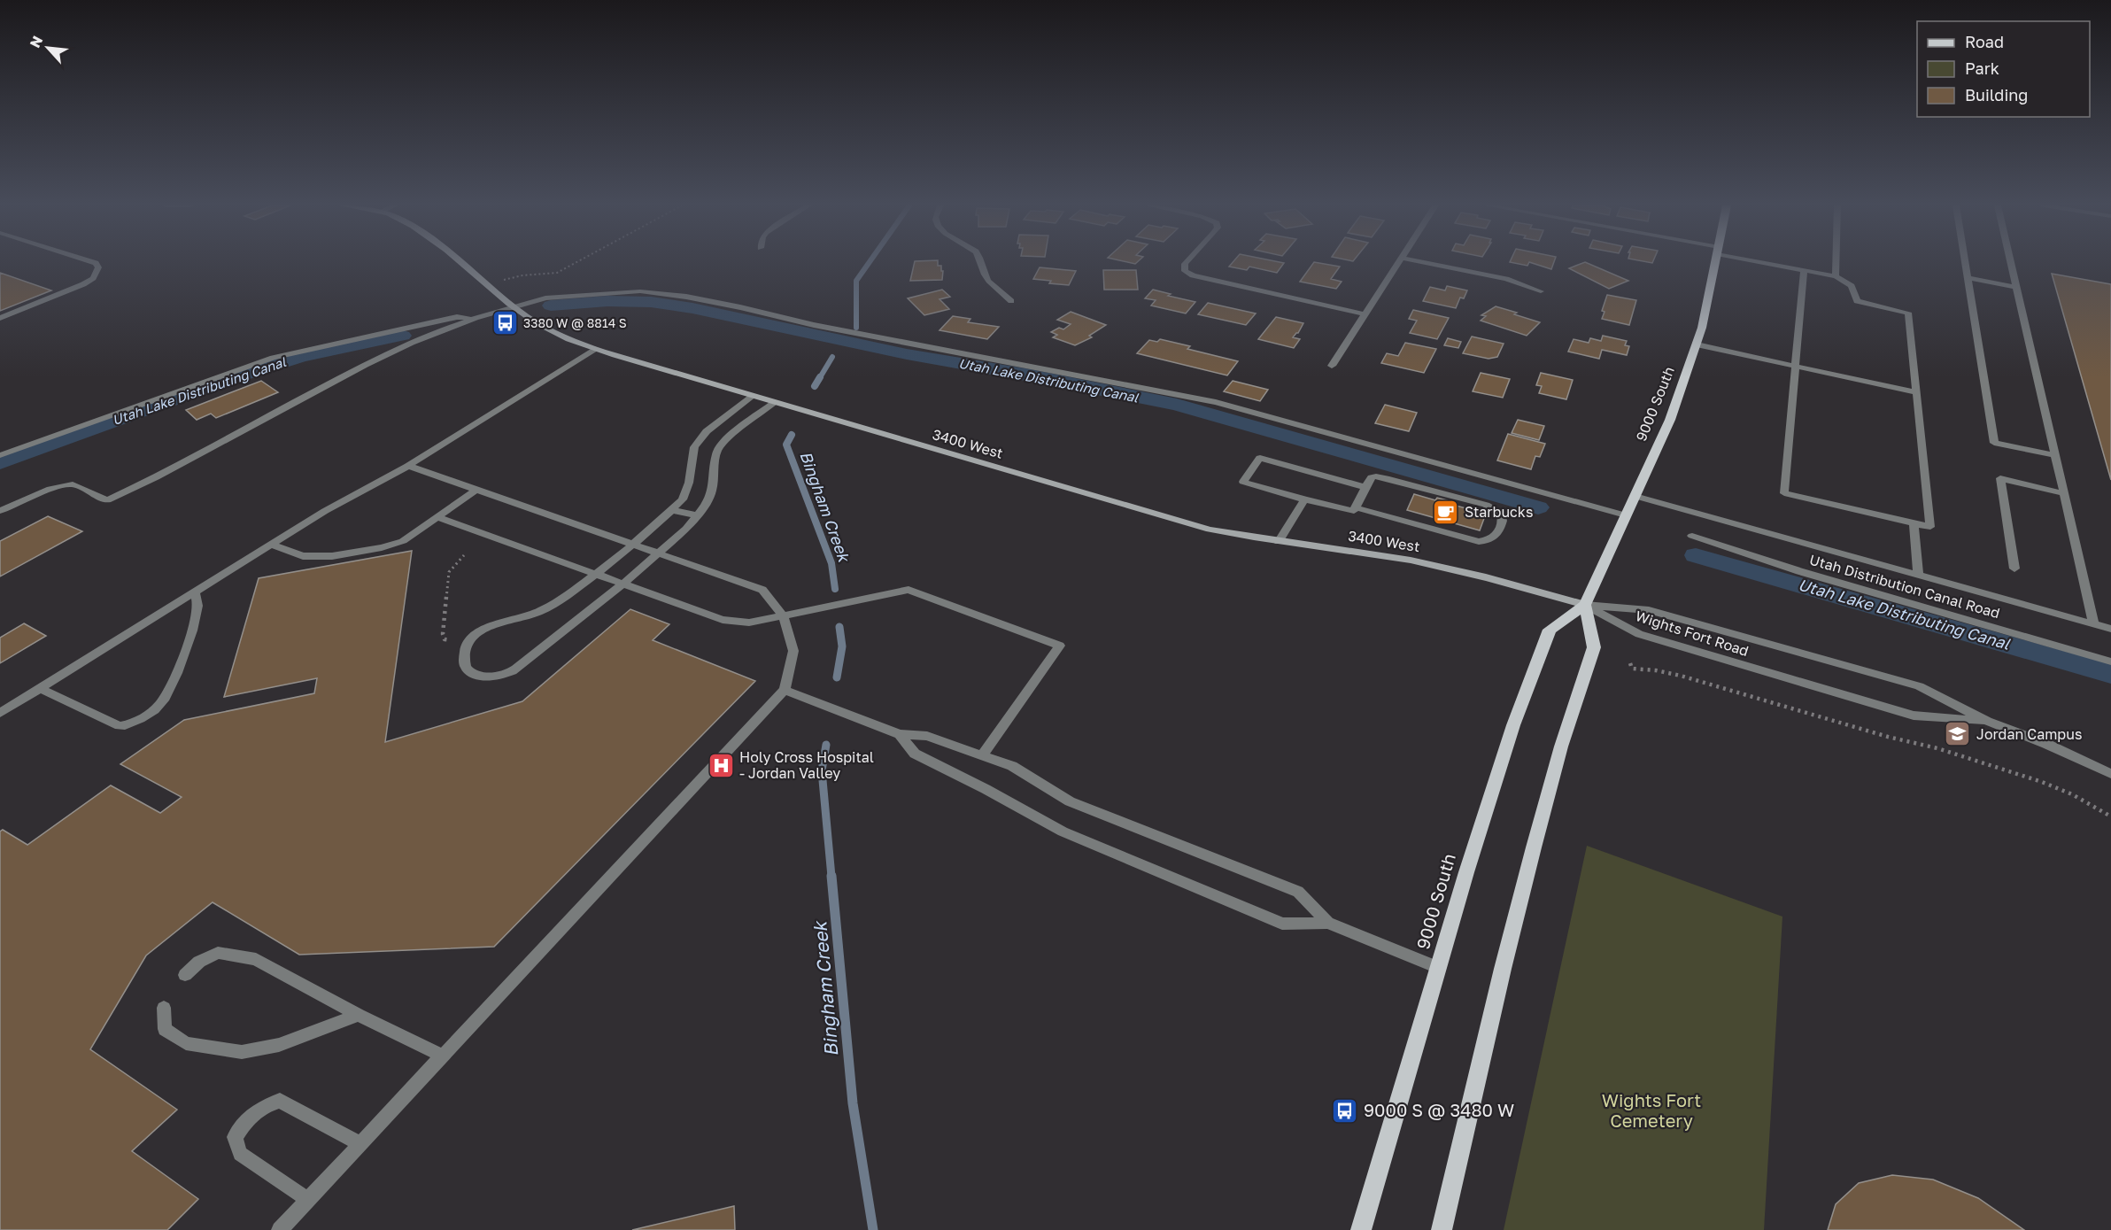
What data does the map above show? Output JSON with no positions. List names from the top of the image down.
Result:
{
  "streets": {
    "main road": ["9000 South"],
    "street": ["3400 West", "Utah Distribution Canal Road", "Wights Fort Road"]
  },
  "crossings": [
    ["9000 South", "3400 West"],
    ["9000 South", "Wights Fort Road"],
    ["3400 West", "Wights Fort Road"]
  ],
  "water": ["Utah Lake Distributing Canal", "Bingham Creek"],
  "parks": ["Wights Fort Cemetery"],
  "places": {
    "bus stop": ["3380 W @ 8814 S", "9000 S @ 3480 W"],
    "cafe": ["Starbucks"],
    "school or university": ["Jordan Campus"],
    "hospital": ["Holy Cross Hospital - Jordan Valley"]
  },
  "legend": ["Road", "Park", "Building"],
  "north": "top left"
}
